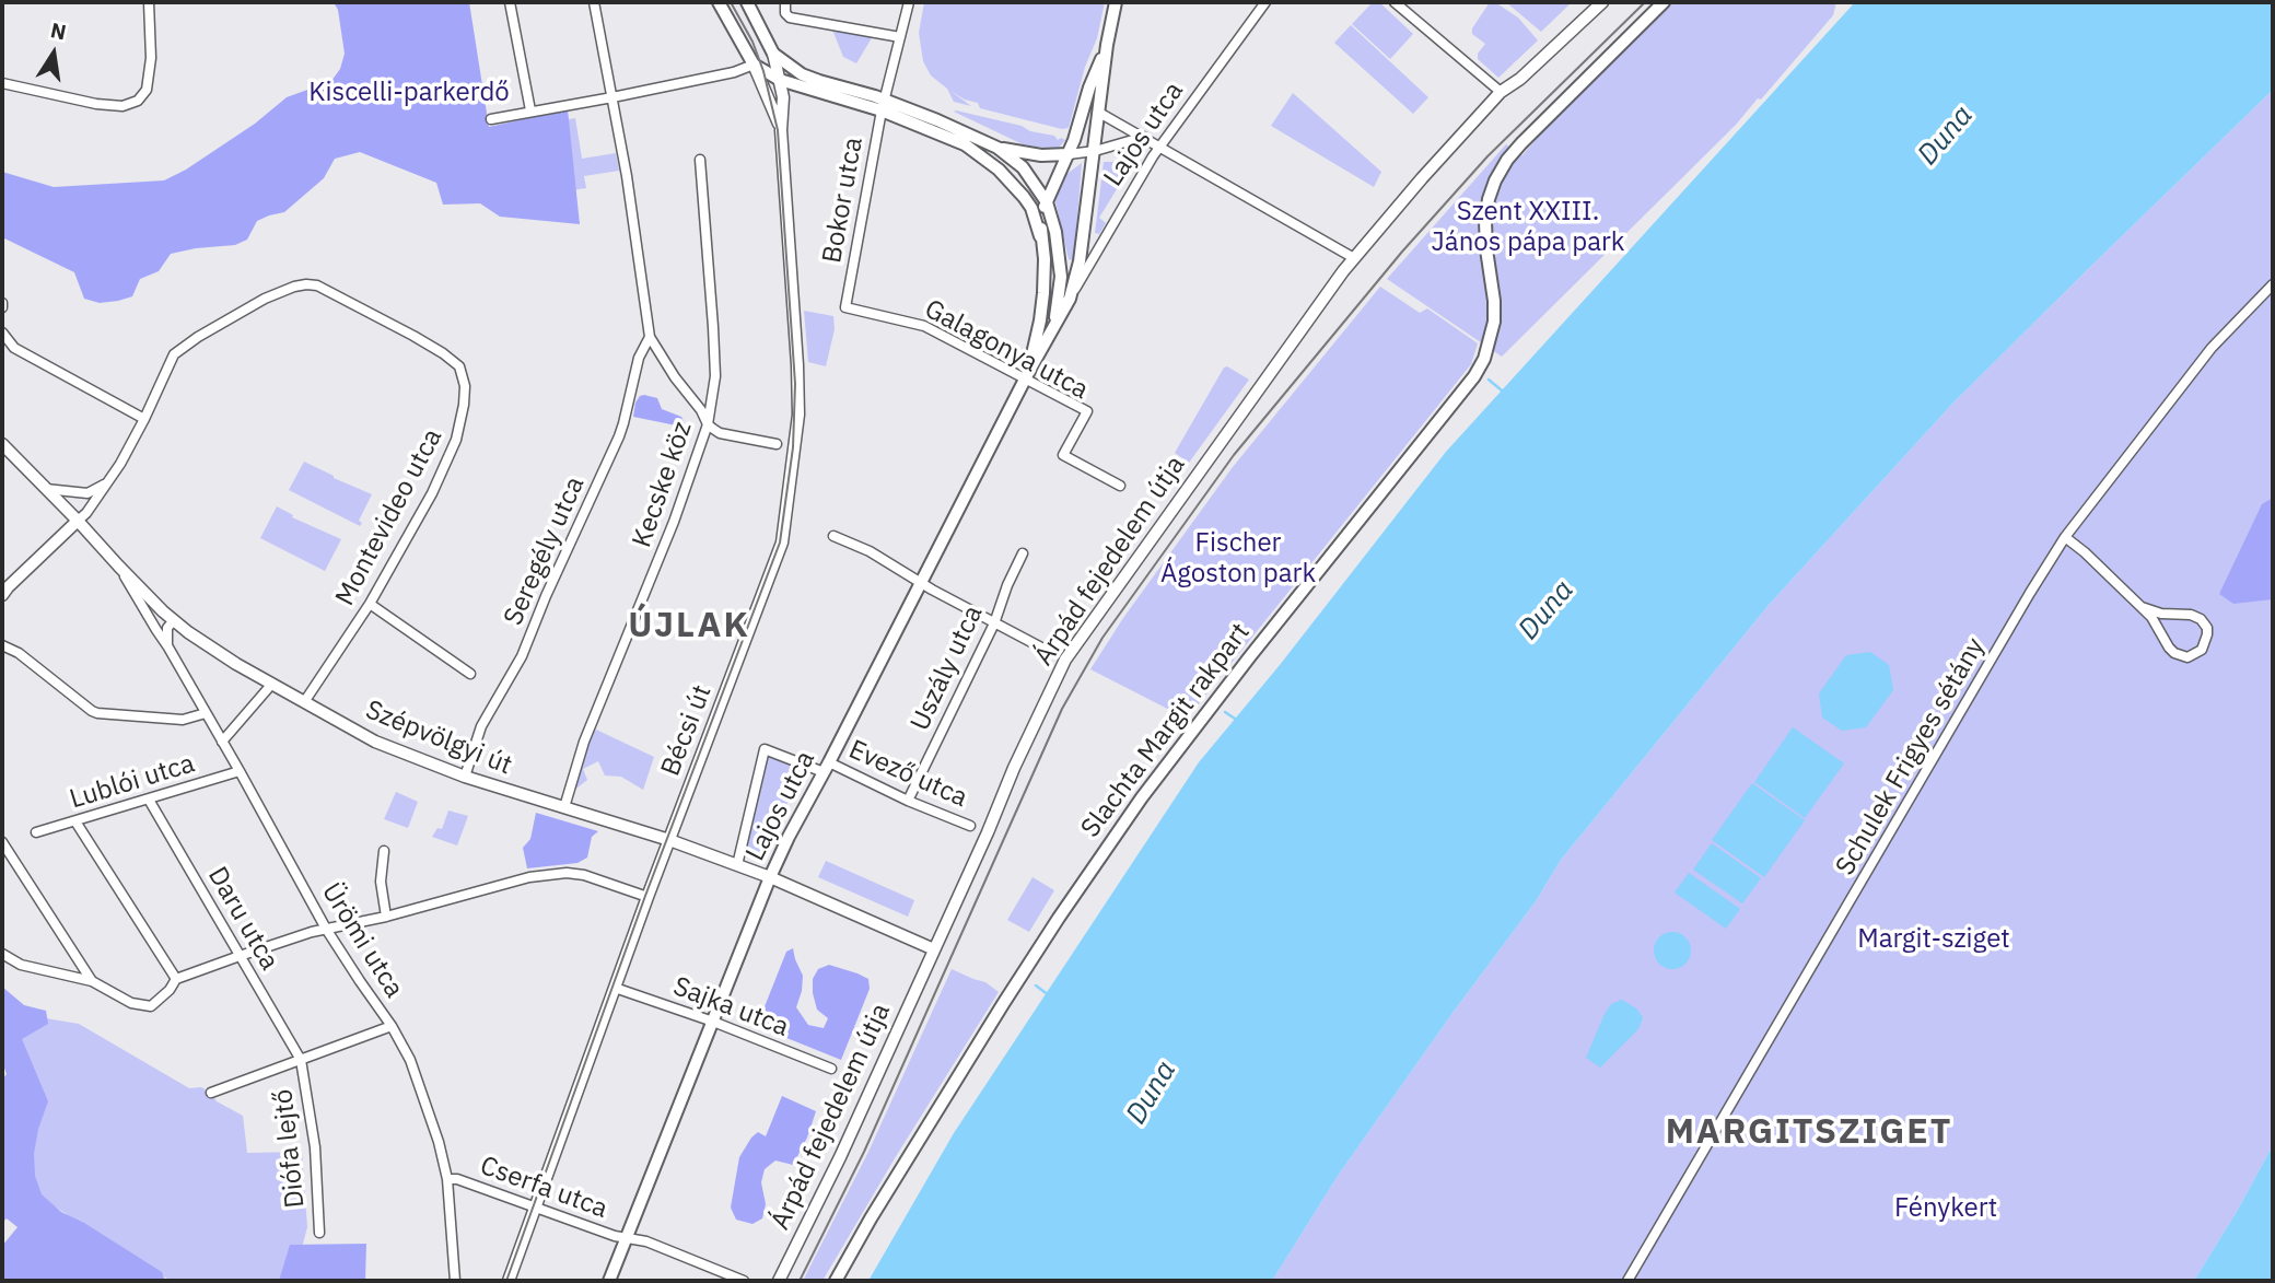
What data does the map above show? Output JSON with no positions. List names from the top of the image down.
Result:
{
  "streets": {
    "main road": ["Lajos utca", "Bécsi út", "Slachta Margit rakpart"],
    "street": [
      "Bokor utca",
      "Galagonya utca",
      "Kecske köz",
      "Montevideo utca",
      "Seregély utca",
      "Árpád fejedelem útja",
      "Uszály utca",
      "Szépvölgyi út",
      "Schulek Frigyes sétány",
      "Evező utca",
      "Lublói utca",
      "Daru utca",
      "Ürömi utca",
      "Sajka utca",
      "Diófa lejtő",
      "Cserfa utca"
    ]
  },
  "crossings": [
    ["Lajos utca", "Galagonya utca"],
    ["Lajos utca", "Szépvölgyi út"],
    ["Lajos utca", "Evező utca"],
    ["Lajos utca", "Sajka utca"],
    ["Lajos utca", "Cserfa utca"],
    ["Bokor utca", "Galagonya utca"],
    ["Kecske köz", "Szépvölgyi út"],
    ["Montevideo utca", "Szépvölgyi út"],
    ["Seregély utca", "Szépvölgyi út"],
    ["Árpád fejedelem útja", "Szépvölgyi út"],
    ["Uszály utca", "Evező utca"],
    ["Bécsi út", "Szépvölgyi út"],
    ["Bécsi út", "Sajka utca"],
    ["Bécsi út", "Cserfa utca"],
    ["Szépvölgyi út", "Evező utca"],
    ["Szépvölgyi út", "Ürömi utca"],
    ["Lublói utca", "Daru utca"],
    ["Lublói utca", "Ürömi utca"],
    ["Daru utca", "Diófa lejtő"],
    ["Ürömi utca", "Cserfa utca"]
  ],
  "districts": ["ÚJLAK", "MARGITSZIGET"],
  "water": ["Duna"],
  "parks": [
    "Kiscelli-parkerdő",
    "Szent XXIII. János pápa park",
    "Fischer Ágoston park",
    "Margit-sziget",
    "Fénykert"
  ],
  "north": "top"
}
